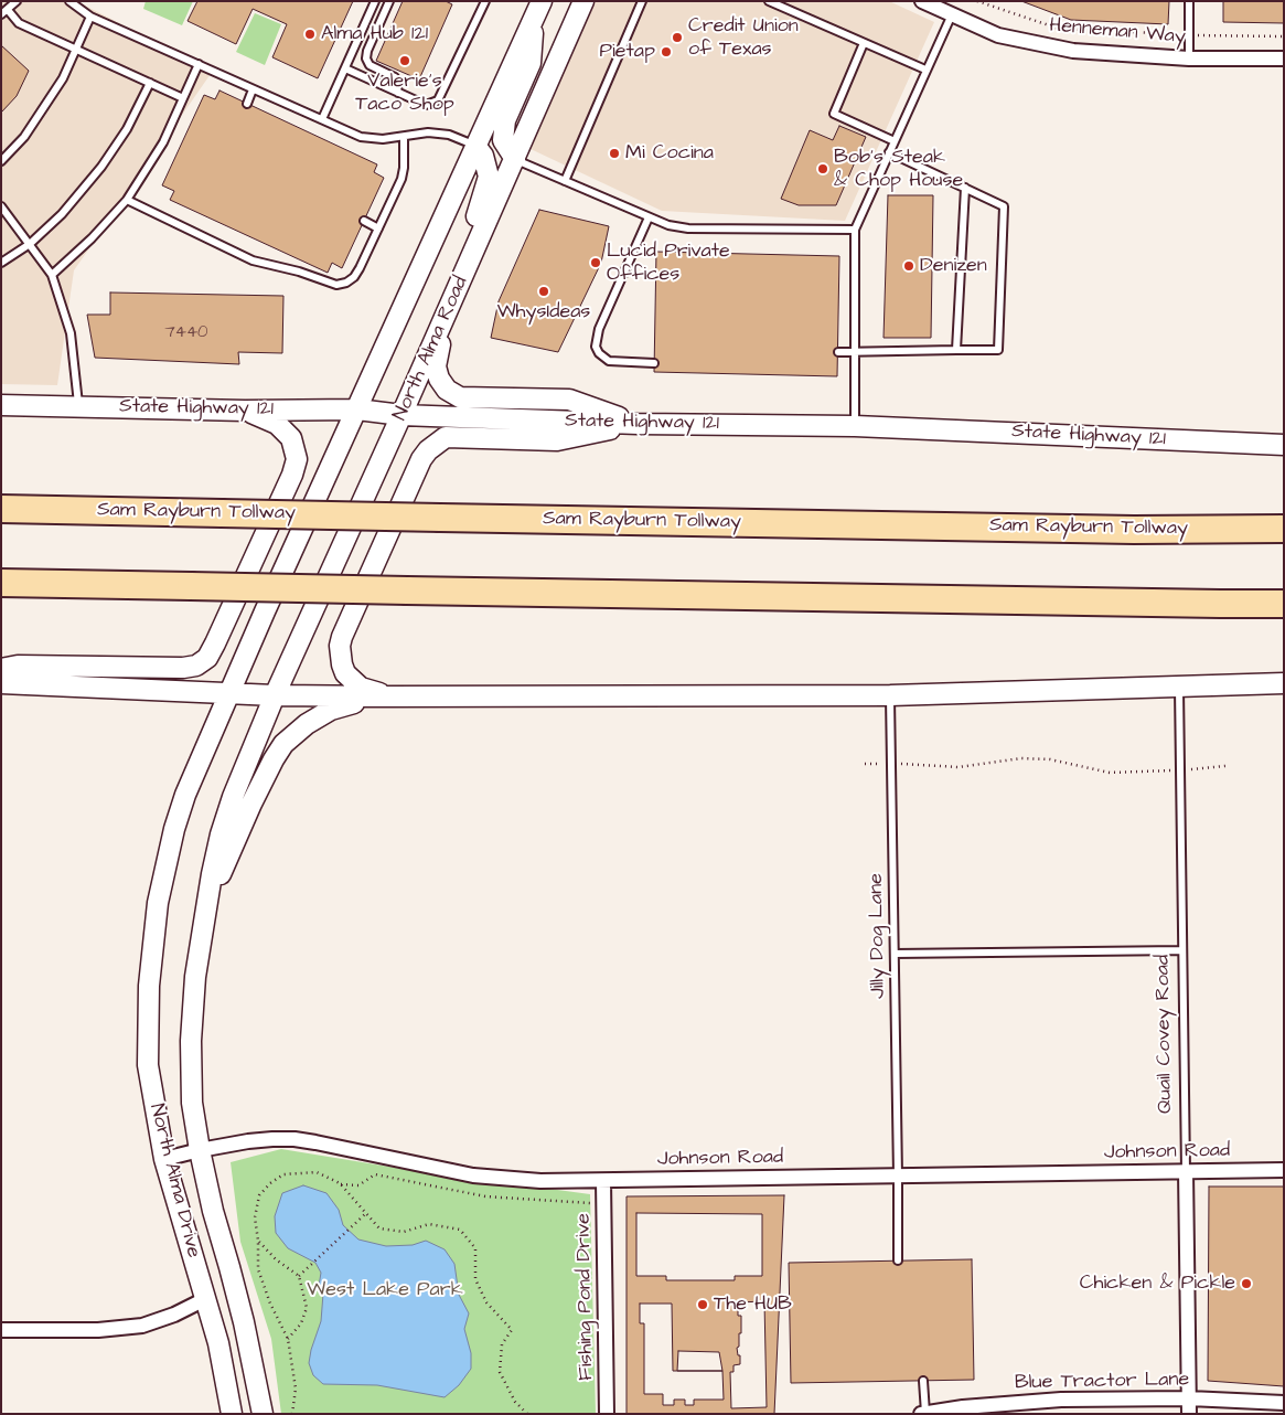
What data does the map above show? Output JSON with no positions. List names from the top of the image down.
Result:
{
  "streets": {
    "highway": ["Sam Rayburn Tollway"],
    "main road": ["North Alma Road", "State Highway 121", "North Alma Drive"],
    "street": [
      "Henneman Way",
      "Quail Covey Road",
      "Johnson Road",
      "Fishing Pond Drive",
      "Blue Tractor Lane"
    ],
    "lane": ["Jilly Dog Lane"]
  },
  "crossings": [
    ["North Alma Road", "State Highway 121"],
    ["North Alma Road", "North Alma Drive"],
    ["Jilly Dog Lane", "Johnson Road"],
    ["Quail Covey Road", "Johnson Road"],
    ["Quail Covey Road", "Blue Tractor Lane"],
    ["Johnson Road", "North Alma Drive"],
    ["Johnson Road", "Fishing Pond Drive"]
  ],
  "parks": ["West Lake Park"],
  "places": [
    "Alma Hub 121",
    "Credit Union of Texas",
    "Pietap",
    "Valerie's Taco Shop",
    "Mi Cocina",
    "Bob's Steak & Chop House",
    "Lucid Private Offices",
    "Denizen",
    "WhysIdeas",
    "Chicken & Pickle",
    "The HUB"
  ],
  "house_numbers": ["7440"]
}
